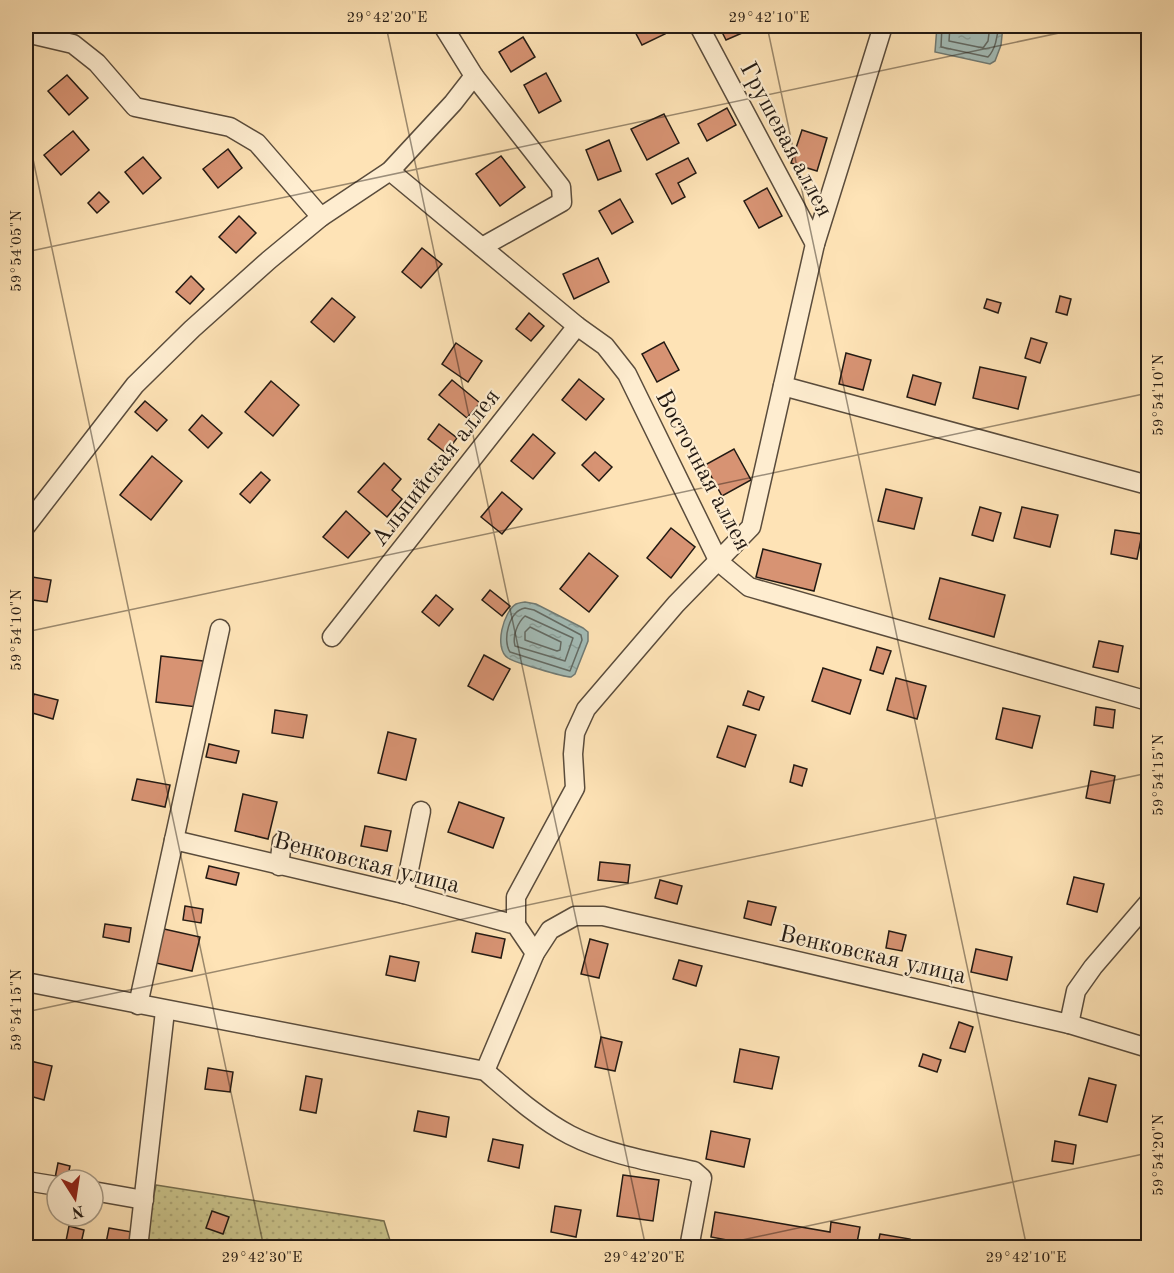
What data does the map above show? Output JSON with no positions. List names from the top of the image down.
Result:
{
  "streets": {
    "street": [
      "Грушевая аллея",
      "Альпийская аллея",
      "Восточная аллея",
      "Венковская улица"
    ]
  },
  "crossings": [
    ["Альпийская аллея", "Восточная аллея"]
  ],
  "north": "bottom",
  "coordinates": [
    "29°42'20\"E",
    "29°42'10\"E",
    "59°54'05\"N",
    "59°54'10\"N",
    "59°54'15\"N",
    "59°54'20\"N",
    "29°42'30\"E"
  ]
}
